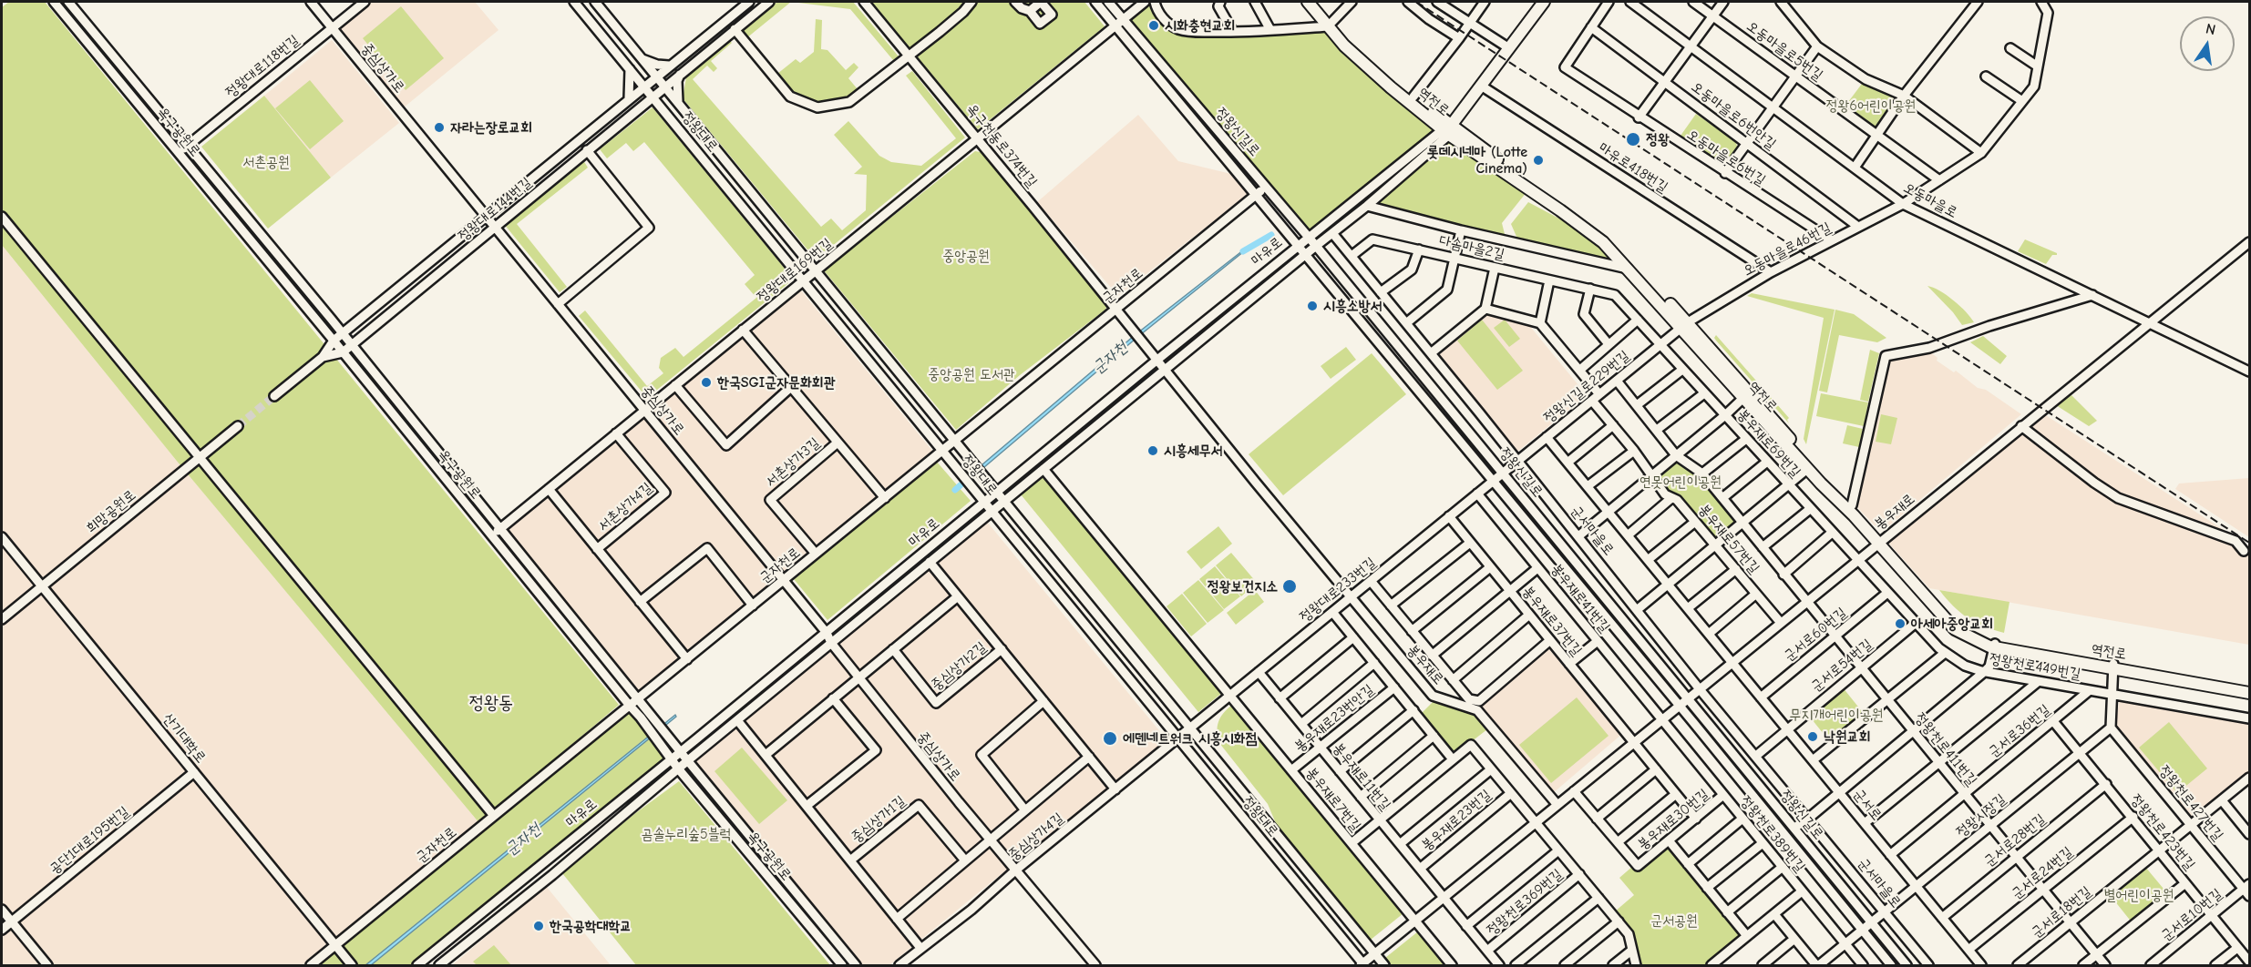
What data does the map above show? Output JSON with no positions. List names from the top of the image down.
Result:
{
  "streets": {
    "main road": ["역전로", "마유로"],
    "street": [
      "오동마을로5번길",
      "정왕대로118번길",
      "중심상가로",
      "오동마을로6번안길",
      "옥구공원로",
      "정왕대로",
      "정왕신길로",
      "옥구천동로374번길",
      "오동마을로6번길",
      "마유로418번길",
      "오동마을로",
      "정왕대로144번길",
      "다솜마을2길",
      "오동마을로46번길",
      "정왕대로169번길",
      "군자천로",
      "정왕신길로229번길",
      "봉우재로69번길",
      "서촌상가3길",
      "서촌상가4길",
      "희망공원로",
      "봉우재로",
      "군서마을로",
      "봉우재로57번길",
      "정왕대로233번길",
      "봉우재로41번길",
      "봉우재로37번길",
      "군서로60번길",
      "군서로54번길",
      "중심상가2길",
      "정왕천로449번길",
      "봉우재로23번안길",
      "군서로36번길",
      "산기대학로",
      "정왕천로411번길",
      "봉우재로11번길",
      "봉우재로7번길",
      "정왕천로427번길",
      "군서로",
      "정왕시장길",
      "중심상가1길",
      "봉우재로30번길",
      "봉우재로23번길",
      "정왕천로423번길",
      "정왕천로389번길",
      "중심상가4길",
      "공단1대로195번길",
      "군서로28번길",
      "군서로24번길",
      "정왕천로369번길",
      "군서로18번길",
      "군서로10번길"
    ]
  },
  "crossings": [
    ["오동마을로5번길", "오동마을로46번길"],
    ["정왕대로118번길", "중심상가로"],
    ["정왕대로118번길", "옥구공원로"],
    ["중심상가로", "정왕대로144번길"],
    ["중심상가로", "마유로"],
    ["중심상가로", "정왕대로169번길"],
    ["중심상가로", "군자천로"],
    ["중심상가로", "중심상가4길"],
    ["역전로", "오동마을로46번길"],
    ["역전로", "마유로"],
    ["역전로", "정왕신길로229번길"],
    ["역전로", "봉우재로"],
    ["오동마을로6번안길", "오동마을로6번길"],
    ["오동마을로6번안길", "오동마을로46번길"],
    ["옥구공원로", "정왕대로144번길"],
    ["옥구공원로", "마유로"],
    ["옥구공원로", "정왕대로169번길"],
    ["옥구공원로", "군자천로"],
    ["정왕대로", "정왕대로144번길"],
    ["정왕대로", "마유로"],
    ["정왕대로", "정왕대로169번길"],
    ["정왕대로", "군자천로"],
    ["정왕대로", "봉우재로"],
    ["정왕대로", "정왕대로233번길"],
    ["정왕대로", "중심상가4길"],
    ["정왕신길로", "마유로"],
    ["정왕신길로", "정왕대로169번길"],
    ["정왕신길로", "군자천로"],
    ["정왕신길로", "정왕신길로229번길"],
    ["정왕신길로", "봉우재로"],
    ["정왕신길로", "정왕대로233번길"],
    ["정왕신길로", "정왕시장길"],
    ["옥구천동로374번길", "마유로"],
    ["옥구천동로374번길", "정왕대로169번길"],
    ["옥구천동로374번길", "군자천로"],
    ["옥구천동로374번길", "봉우재로"],
    ["오동마을로6번길", "오동마을로46번길"],
    ["마유로418번길", "오동마을로46번길"],
    ["마유로418번길", "마유로"],
    ["오동마을로", "오동마을로46번길"],
    ["오동마을로", "봉우재로"],
    ["다솜마을2길", "정왕신길로229번길"],
    ["다솜마을2길", "봉우재로69번길"],
    ["다솜마을2길", "군서마을로"],
    ["오동마을로46번길", "정왕신길로229번길"],
    ["마유로", "봉우재로"],
    ["마유로", "군서마을로"],
    ["마유로", "중심상가2길"],
    ["마유로", "봉우재로7번길"],
    ["마유로", "중심상가1길"],
    ["정왕대로169번길", "서촌상가3길"],
    ["정왕대로169번길", "서촌상가4길"],
    ["군자천로", "서촌상가3길"],
    ["군자천로", "서촌상가4길"],
    ["군자천로", "산기대학로"],
    ["정왕신길로229번길", "봉우재로69번길"],
    ["정왕신길로229번길", "군서마을로"],
    ["정왕신길로229번길", "봉우재로57번길"],
    ["정왕신길로229번길", "정왕대로233번길"],
    ["정왕신길로229번길", "정왕천로411번길"],
    ["정왕신길로229번길", "군서로"],
    ["봉우재로69번길", "봉우재로"],
    ["봉우재로69번길", "정왕천로449번길"],
    ["희망공원로", "산기대학로"],
    ["봉우재로", "군서마을로"],
    ["봉우재로", "봉우재로57번길"],
    ["봉우재로", "정왕대로233번길"],
    ["봉우재로", "봉우재로41번길"],
    ["봉우재로", "봉우재로37번길"],
    ["봉우재로", "정왕천로449번길"],
    ["봉우재로", "정왕천로411번길"],
    ["봉우재로", "봉우재로11번길"],
    ["봉우재로", "봉우재로7번길"],
    ["봉우재로", "군서로"],
    ["봉우재로", "봉우재로30번길"],
    ["봉우재로", "봉우재로23번길"],
    ["봉우재로", "정왕천로389번길"],
    ["봉우재로", "정왕천로369번길"],
    ["군서마을로", "정왕시장길"],
    ["정왕대로233번길", "봉우재로41번길"],
    ["정왕대로233번길", "봉우재로37번길"],
    ["정왕대로233번길", "봉우재로23번안길"],
    ["정왕대로233번길", "봉우재로11번길"],
    ["정왕대로233번길", "봉우재로7번길"],
    ["정왕대로233번길", "중심상가4길"],
    ["봉우재로41번길", "정왕천로389번길"],
    ["봉우재로37번길", "봉우재로30번길"],
    ["군서로60번길", "정왕천로449번길"],
    ["군서로60번길", "정왕천로411번길"],
    ["군서로60번길", "군서로"],
    ["군서로54번길", "정왕천로449번길"],
    ["군서로54번길", "정왕천로411번길"],
    ["군서로54번길", "군서로"],
    ["중심상가2길", "중심상가4길"],
    ["정왕천로449번길", "군서로36번길"],
    ["봉우재로23번안길", "봉우재로11번길"],
    ["봉우재로23번안길", "봉우재로7번길"],
    ["봉우재로23번안길", "봉우재로23번길"],
    ["군서로36번길", "정왕천로411번길"],
    ["군서로36번길", "군서로"],
    ["군서로36번길", "정왕천로423번길"],
    ["산기대학로", "공단1대로195번길"],
    ["정왕천로411번길", "정왕시장길"],
    ["정왕천로411번길", "군서로28번길"],
    ["정왕천로411번길", "군서로24번길"],
    ["정왕천로411번길", "군서로18번길"],
    ["봉우재로11번길", "봉우재로23번길"],
    ["봉우재로11번길", "정왕천로369번길"],
    ["봉우재로7번길", "봉우재로23번길"],
    ["정왕천로427번길", "정왕시장길"],
    ["정왕천로427번길", "군서로18번길"],
    ["정왕천로427번길", "군서로10번길"],
    ["군서로", "정왕시장길"],
    ["군서로", "군서로28번길"],
    ["군서로", "군서로24번길"],
    ["정왕시장길", "정왕천로423번길"],
    ["정왕시장길", "정왕천로389번길"],
    ["중심상가1길", "중심상가4길"],
    ["봉우재로30번길", "정왕천로389번길"],
    ["봉우재로23번길", "정왕천로369번길"],
    ["정왕천로423번길", "군서로28번길"],
    ["정왕천로423번길", "군서로24번길"],
    ["정왕천로423번길", "군서로18번길"],
    ["정왕천로423번길", "군서로10번길"]
  ],
  "districts": ["정왕동"],
  "water": ["군자천"],
  "parks": [
    "정왕6어린이공원",
    "서촌공원",
    "중앙공원",
    "중앙공원 도서관",
    "연못어린이공원",
    "무지개어린이공원",
    "곰솔누리숲5블럭",
    "별어린이공원",
    "군서공원"
  ],
  "places": [
    "시화충현교회",
    "자라는장로교회",
    "정왕",
    "롯데시네마 (Lotte Cinema)",
    "시흥소방서",
    "한국SGI군자문화회관",
    "시흥세무서",
    "정왕보건지소",
    "아세아중앙교회",
    "낙원교회",
    "에덴네트워크 시흥시화점",
    "한국공학대학교"
  ],
  "north": "top"
}
